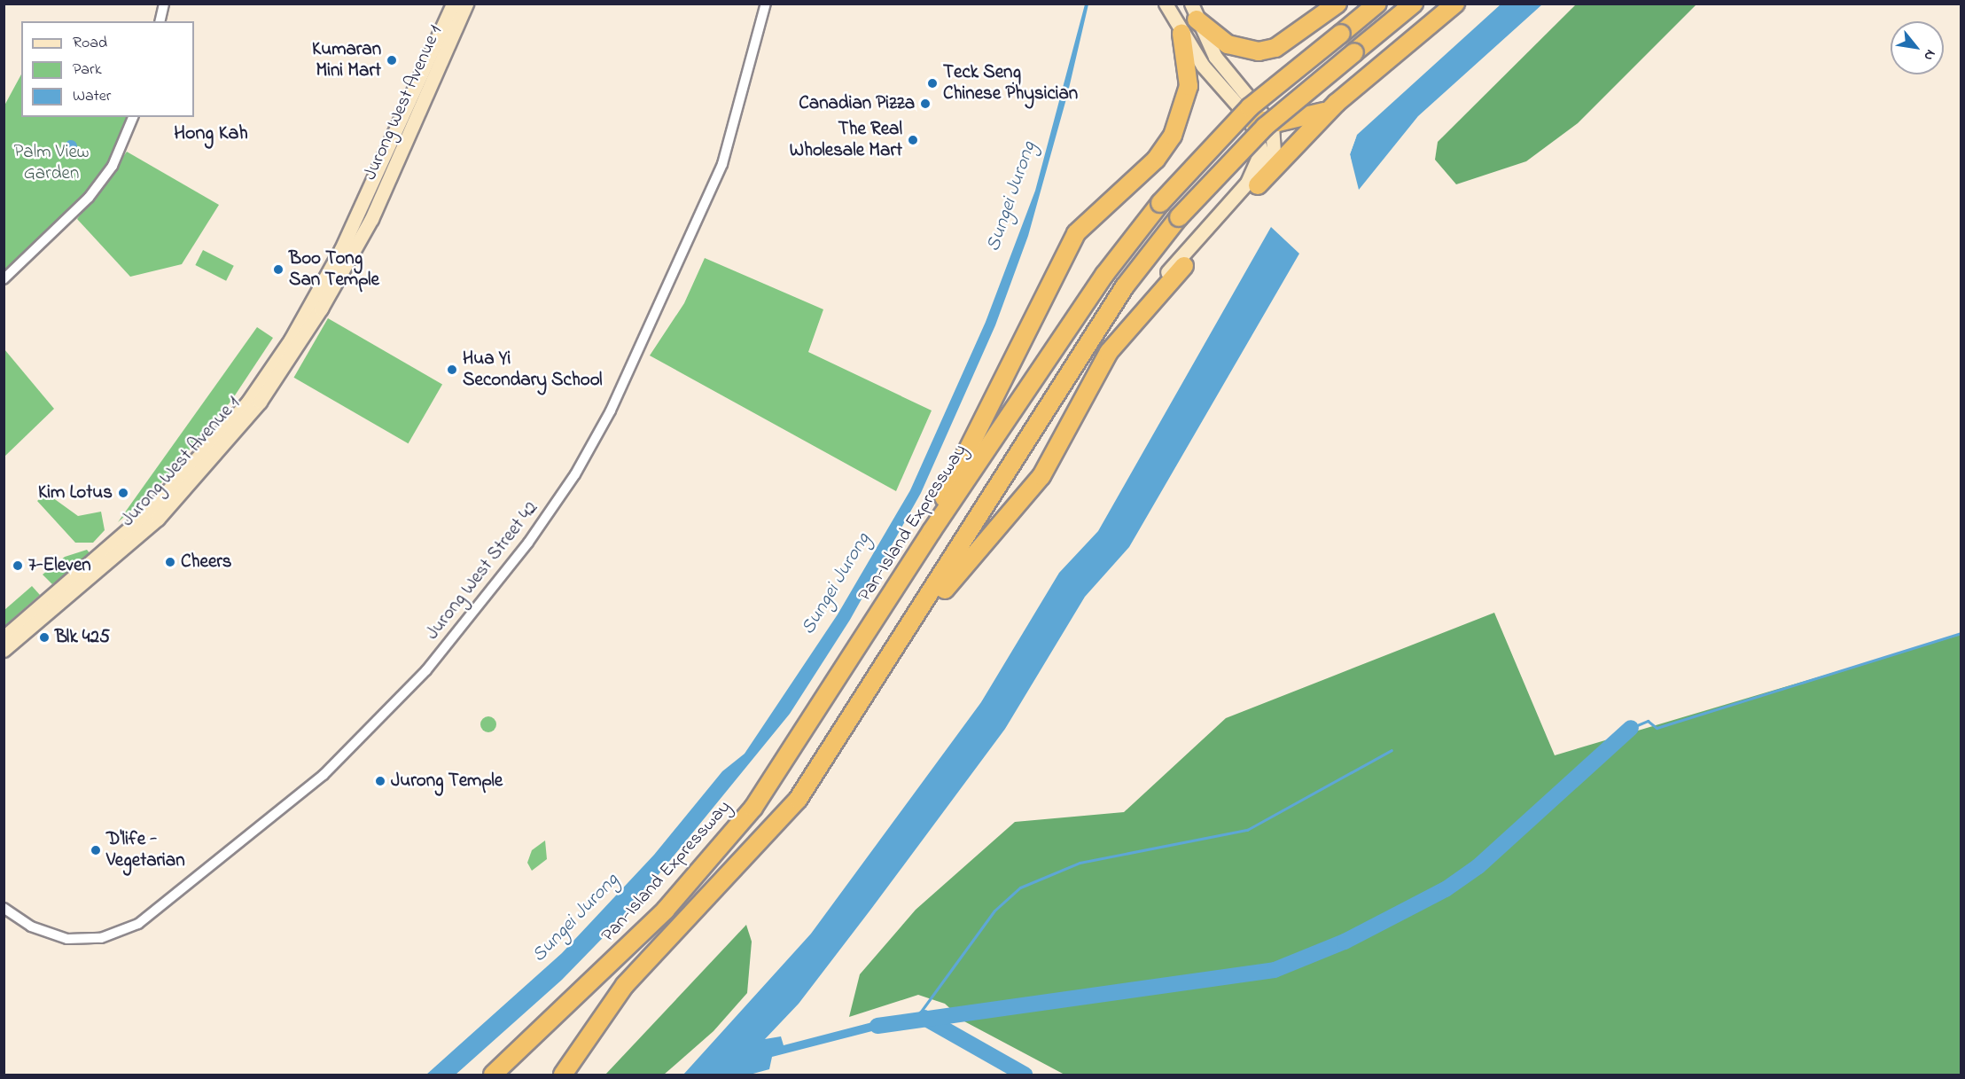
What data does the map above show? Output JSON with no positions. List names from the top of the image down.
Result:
{
  "streets": {
    "highway": ["Pan-Island Expressway"],
    "street": ["Jurong West Avenue 1", "Jurong West Street 42"]
  },
  "districts": ["Hong Kah"],
  "water": ["Sungei Jurong"],
  "parks": ["Palm View Garden"],
  "places": [
    "Kumaran Mini Mart",
    "Teck Seng Chinese Physician",
    "Canadian Pizza",
    "The Real Wholesale Mart",
    "Boo Tong San Temple",
    "Hua Yi Secondary School",
    "Kim Lotus",
    "Cheers",
    "7-Eleven",
    "Blk 425",
    "Jurong Temple",
    "D'life - Vegetarian"
  ],
  "legend": ["Road", "Park", "Water"],
  "north": "bottom right"
}
